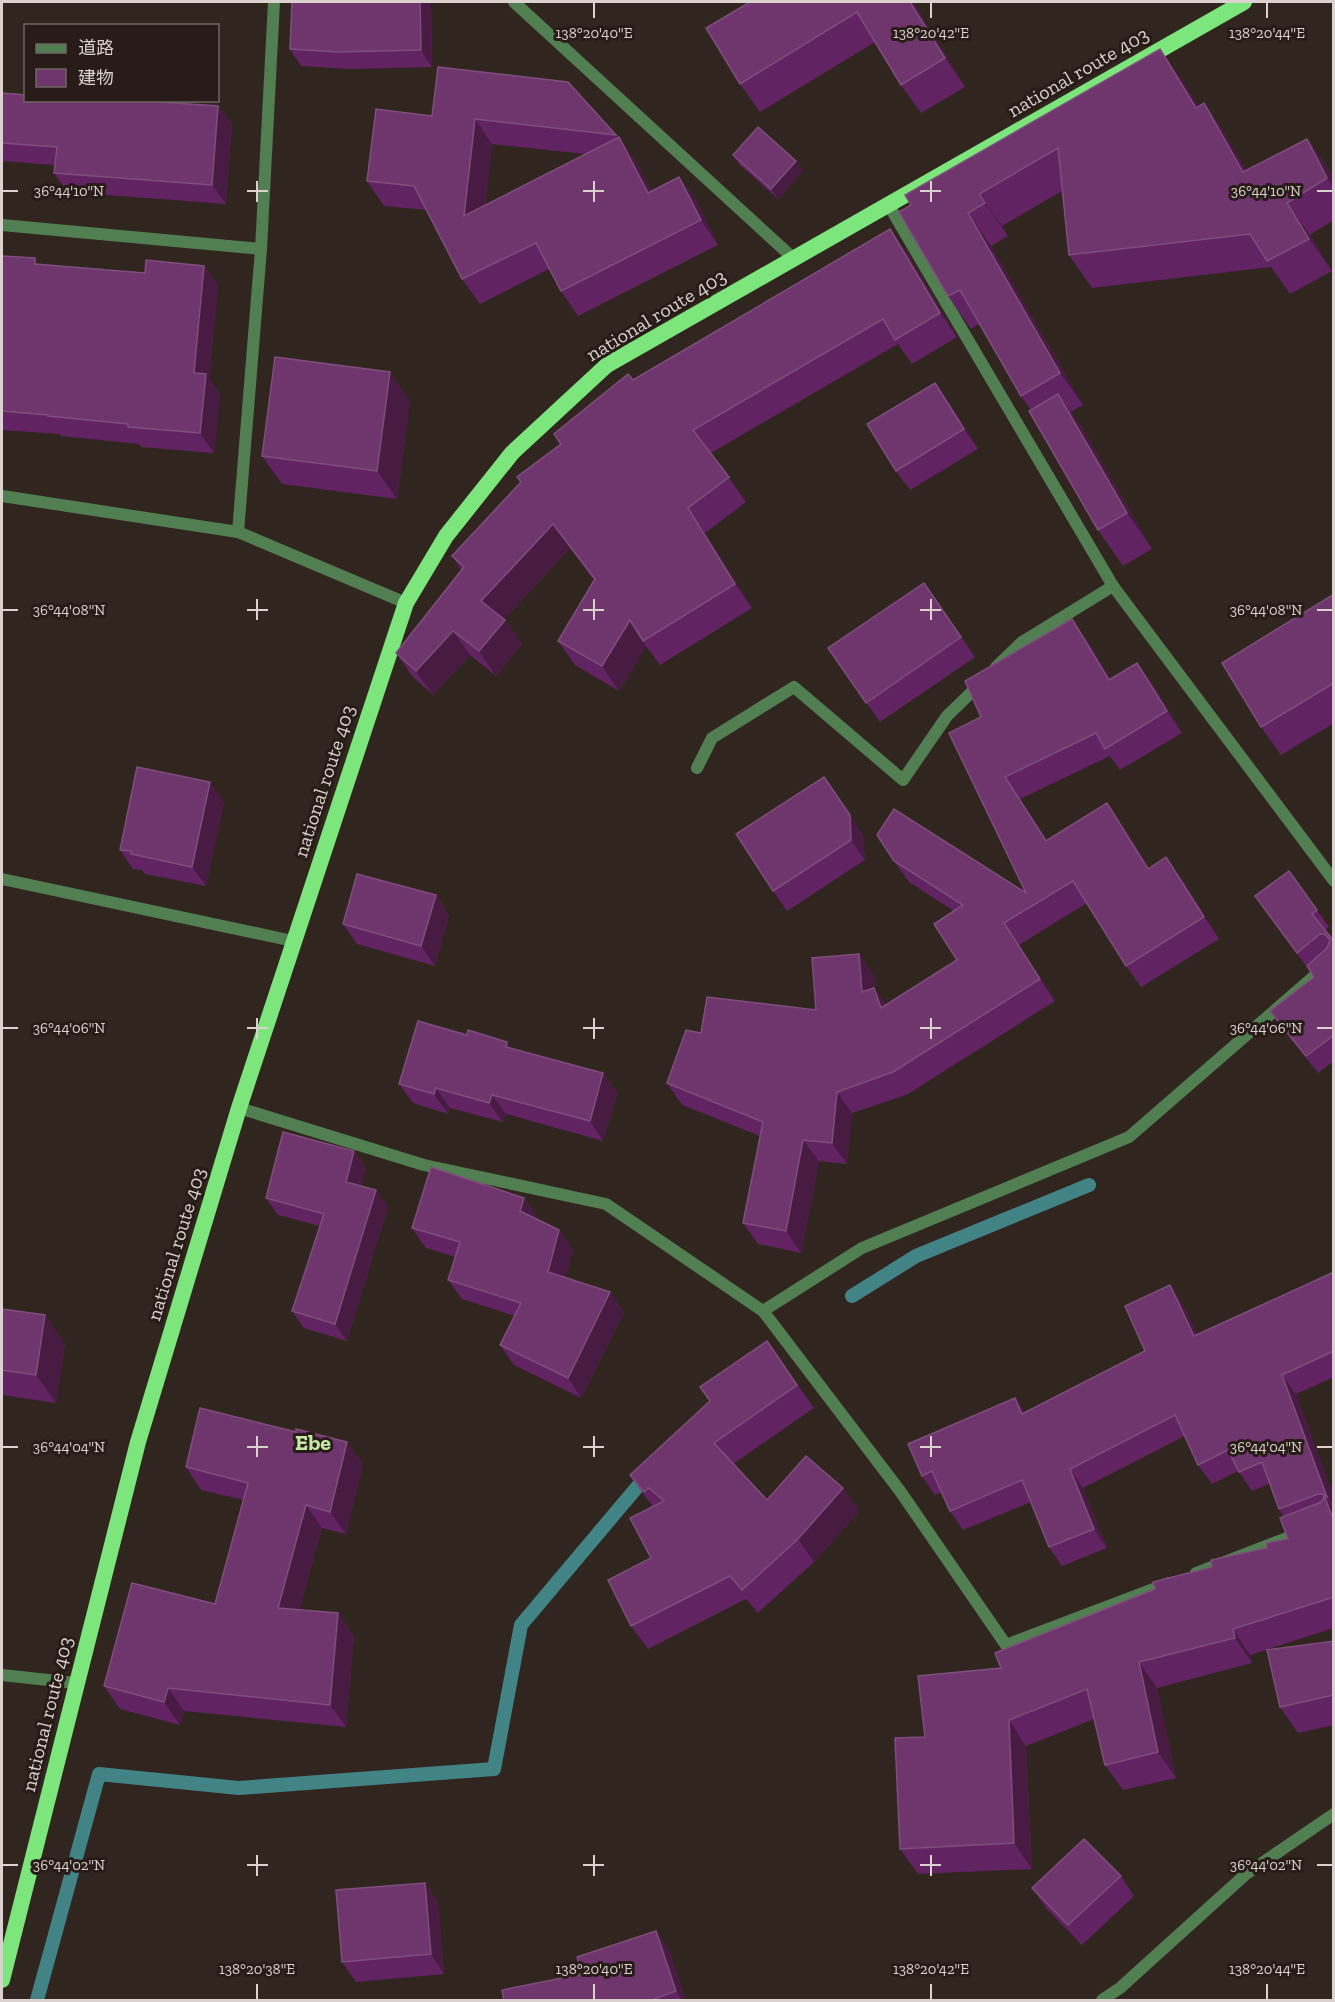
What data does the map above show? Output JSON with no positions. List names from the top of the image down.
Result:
{
  "streets": {
    "highway": ["national route 403"]
  },
  "districts": ["Ebe"],
  "legend": ["道路", "建物"],
  "coordinates": [
    "138°20'40\"E",
    "138°20'42\"E",
    "138°20'44\"E",
    "36°44'10\"N",
    "36°44'08\"N",
    "36°44'06\"N",
    "36°44'04\"N",
    "36°44'02\"N",
    "138°20'38\"E"
  ]
}
